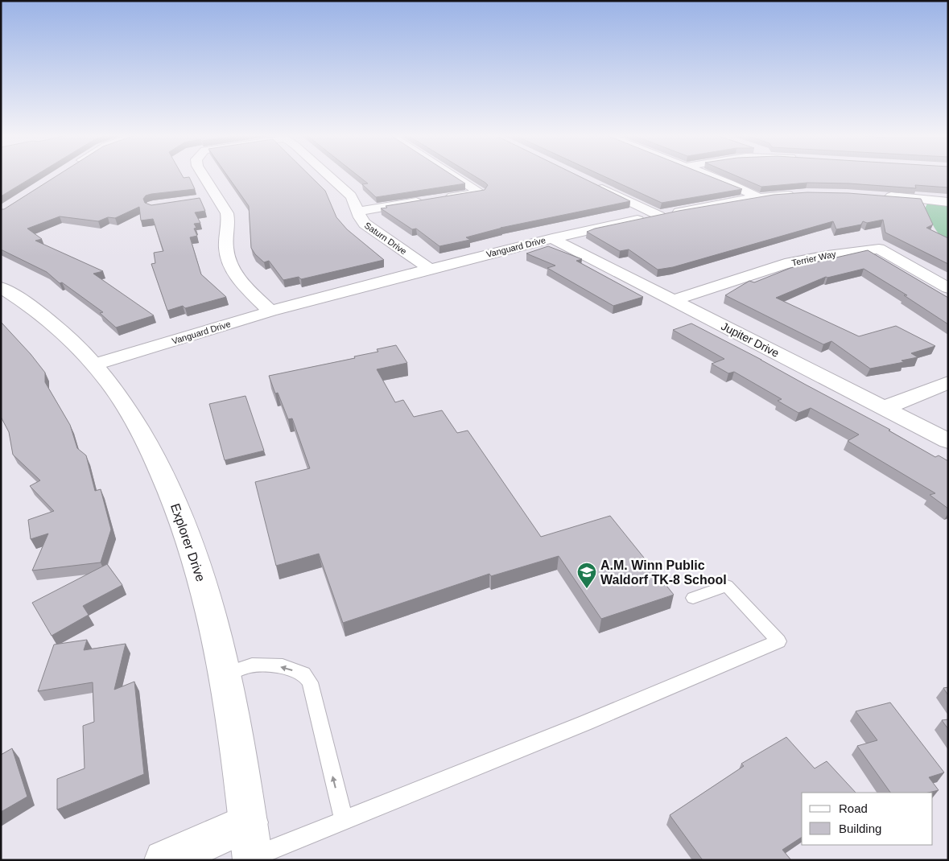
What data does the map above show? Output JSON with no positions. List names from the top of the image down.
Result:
{
  "streets": {
    "street": [
      "Saturn Drive",
      "Vanguard Drive",
      "Terrier Way",
      "Jupiter Drive",
      "Explorer Drive"
    ]
  },
  "crossings": [
    ["Saturn Drive", "Vanguard Drive"],
    ["Vanguard Drive", "Jupiter Drive"],
    ["Vanguard Drive", "Explorer Drive"],
    ["Terrier Way", "Jupiter Drive"]
  ],
  "places": {
    "school or university": ["A.M. Winn Public Waldorf TK-8 School"]
  },
  "legend": ["Road", "Building"]
}
